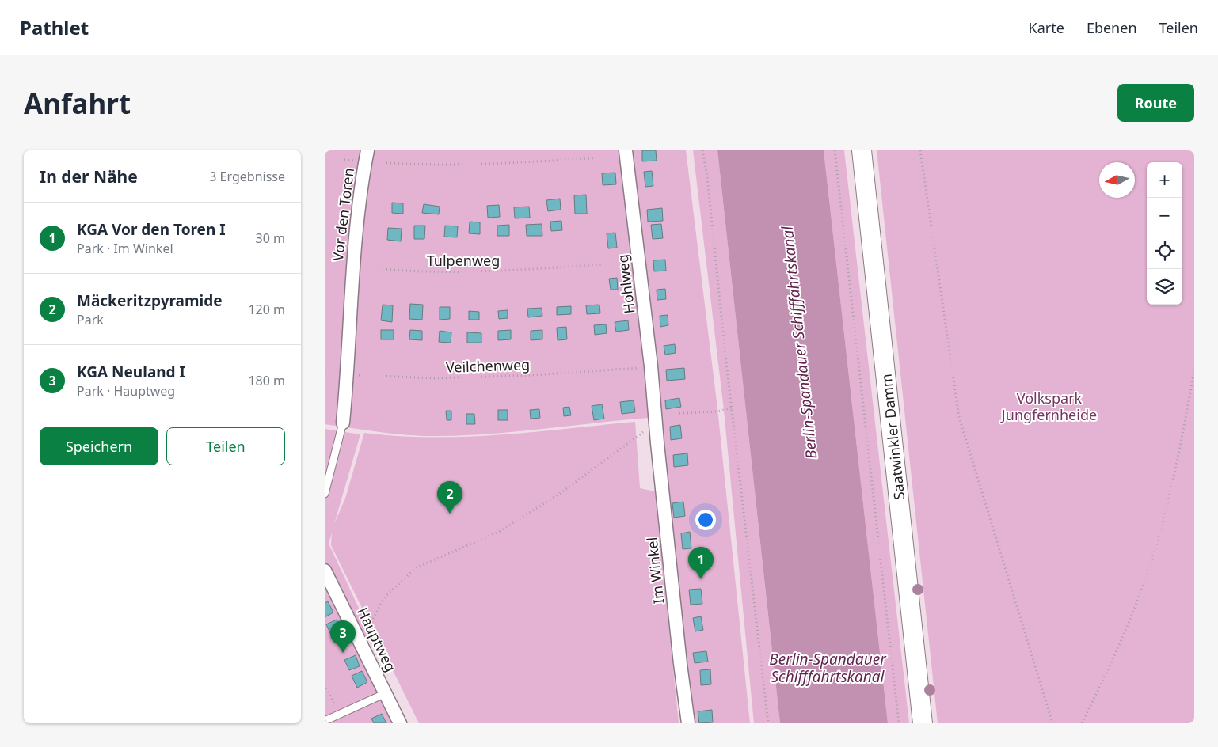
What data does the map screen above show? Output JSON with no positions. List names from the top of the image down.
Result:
{
  "streets": {
    "main road": ["Saatwinkler Damm"],
    "street": [
      "Vor den Toren",
      "Hohlweg",
      "Im Winkel",
      "Hauptweg"
    ],
    "path": ["Tulpenweg", "Veilchenweg"]
  },
  "crossings": [
    ["Vor den Toren", "Tulpenweg"],
    ["Vor den Toren", "Veilchenweg"],
    ["Hohlweg", "Veilchenweg"],
    ["Hohlweg", "Im Winkel"]
  ],
  "water": ["Berlin-Spandauer Schifffahrtskanal"],
  "parks": ["Volkspark Jungfernheide"],
  "north": "left",
  "page": {
    "header": "Pathlet",
    "nav": ["Karte", "Ebenen", "Teilen"],
    "buttons": [
      "Route",
      ["Speichern", "Teilen"]
    ],
    "title": "Anfahrt",
    "heading": ["In der Nähe", "3 Ergebnisse"],
    "map_buttons": ["+", "−"],
    "list": [
      {
        "mark": "1",
        "name": "KGA Vor den Toren I",
        "note": "Park · Im Winkel",
        "value": "30 m"
      },
      {
        "mark": "2",
        "name": "Mäckeritzpyramide",
        "note": "Park",
        "value": "120 m"
      },
      {
        "mark": "3",
        "name": "KGA Neuland I",
        "note": "Park · Hauptweg",
        "value": "180 m"
      }
    ],
    "pins": ["2", "1", "3"]
  }
}
